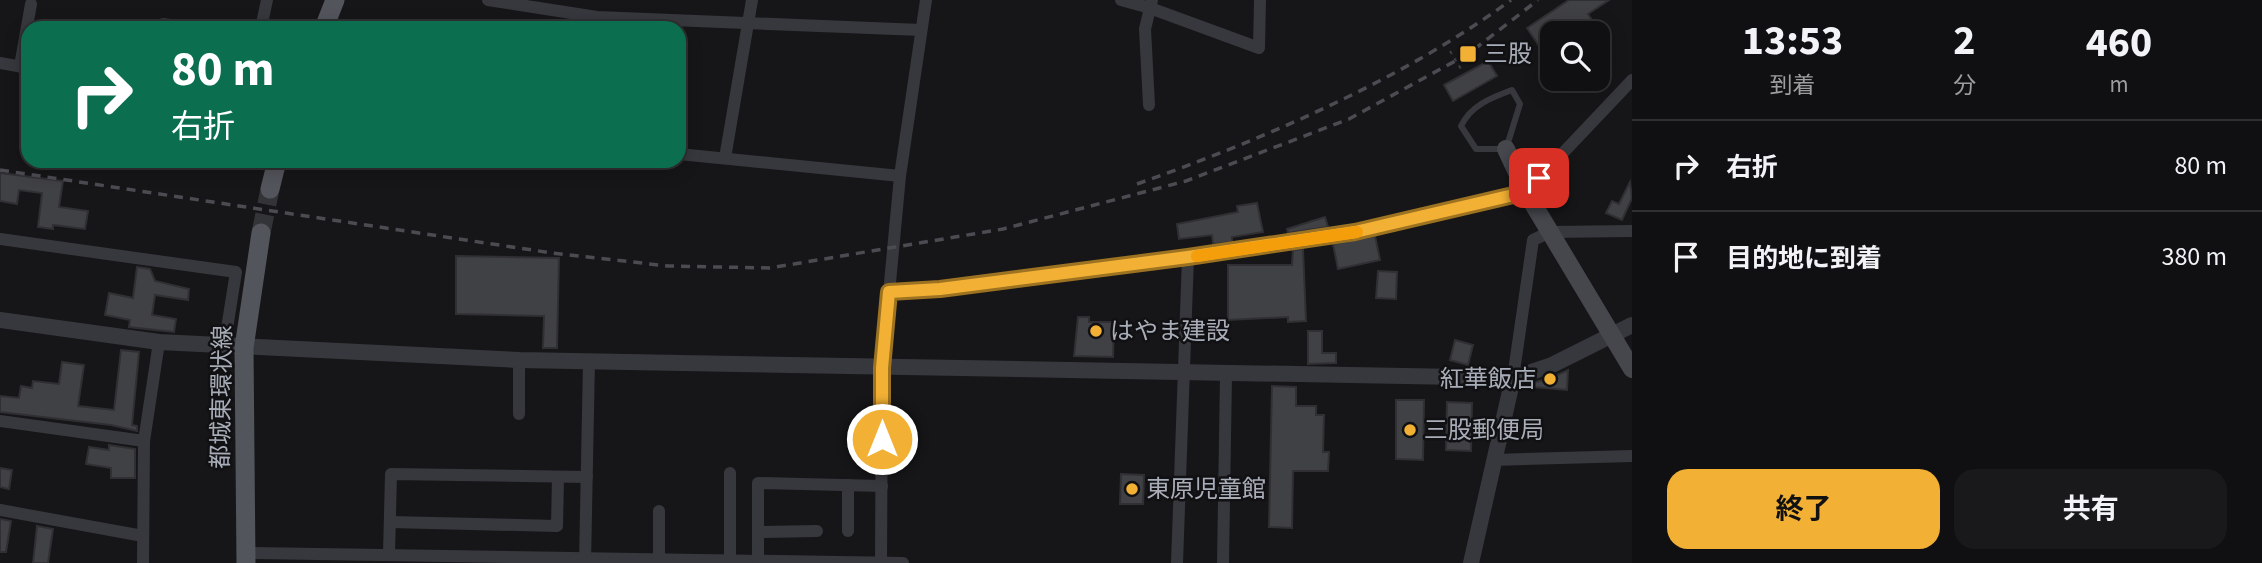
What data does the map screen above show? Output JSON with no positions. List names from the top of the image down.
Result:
{
  "streets": {
    "main road": ["都城東環状線"]
  },
  "places": {
    "transit": ["三股"],
    "other": [
      "はやま建設",
      "紅華飯店",
      "三股郵便局",
      "東原児童館"
    ]
  },
  "page": {
    "eta": [
      "13:53",
      "到着",
      "2",
      "分",
      "460",
      "m"
    ],
    "turn": ["80 m", "右折"],
    "list": [
      {
        "name": "右折",
        "value": "80 m"
      },
      {
        "name": "目的地に到着",
        "value": "380 m"
      }
    ],
    "buttons": ["終了", "共有"]
  }
}
